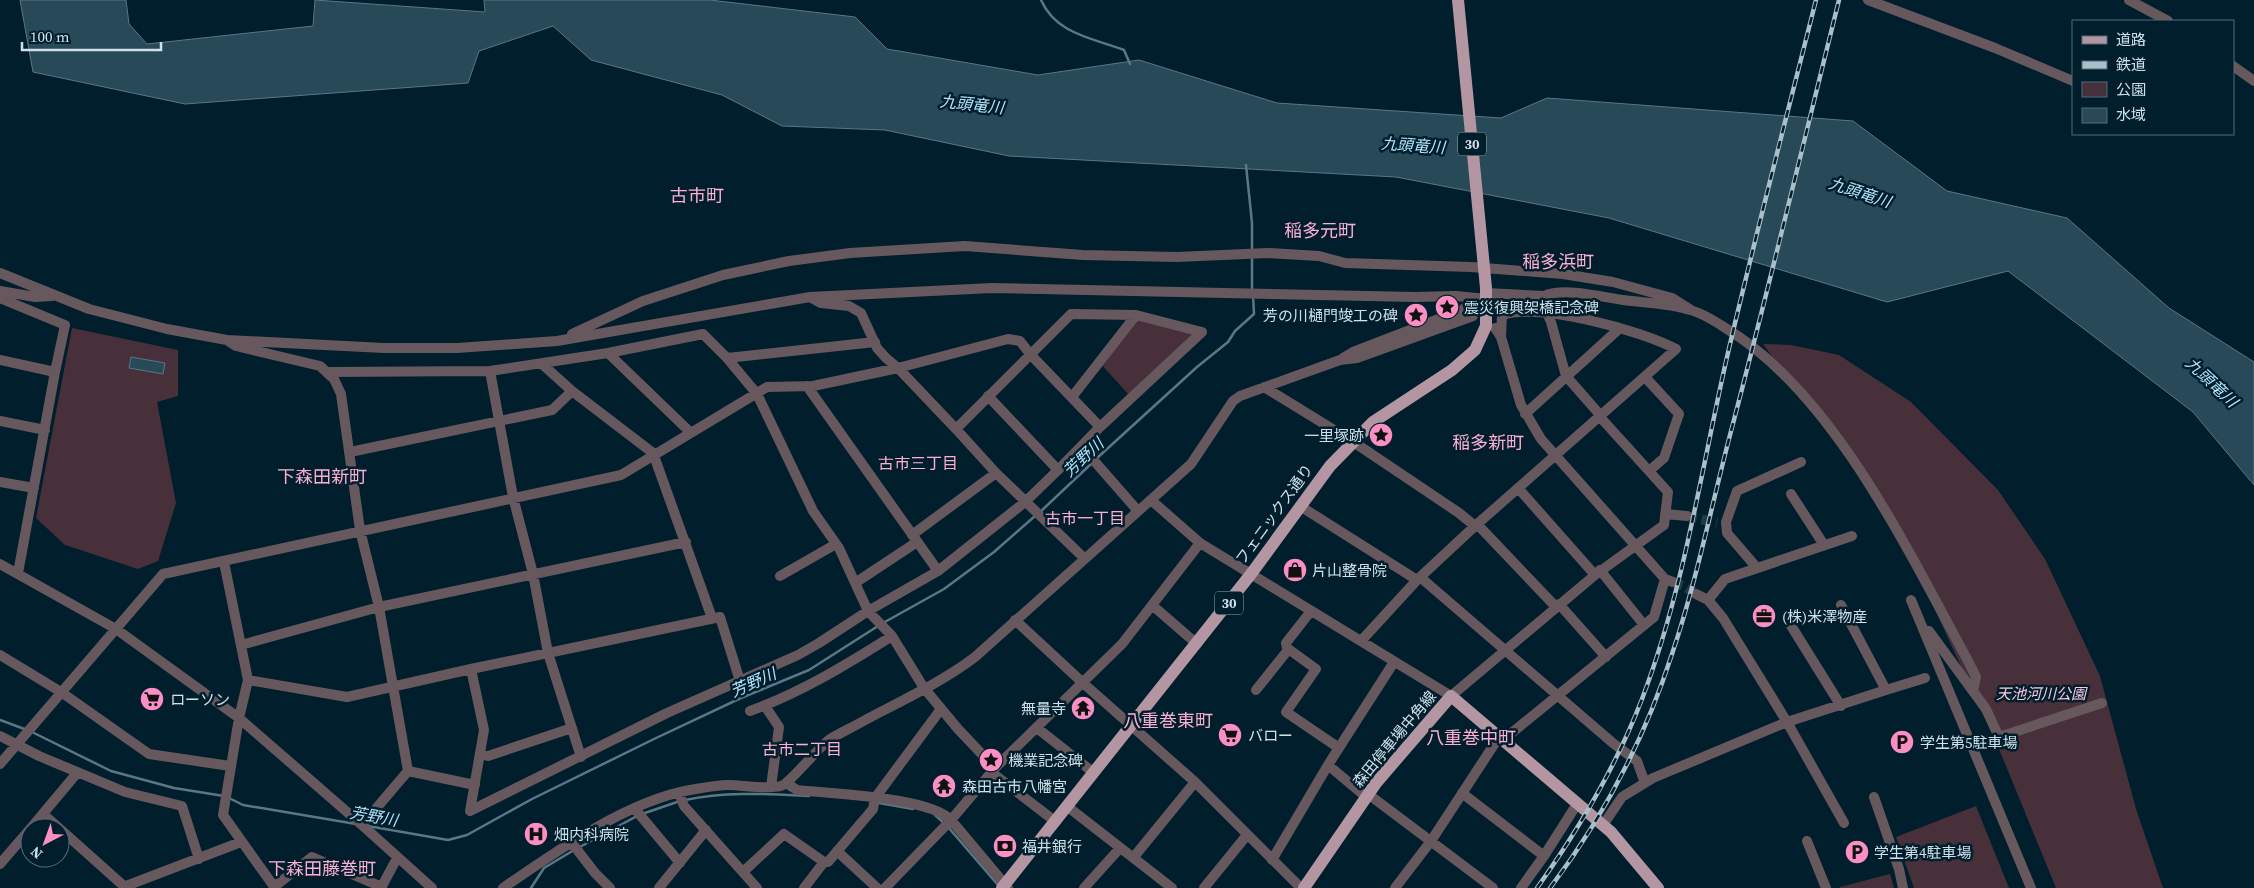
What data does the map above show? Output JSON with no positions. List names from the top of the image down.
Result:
{
  "streets": {
    "main road": ["30", "フェニックス通り", "森田停車場中角線"]
  },
  "districts": [
    "古市町",
    "稲多元町",
    "稲多浜町",
    "稲多新町",
    "古市三丁目",
    "下森田新町",
    "古市一丁目",
    "八重巻東町",
    "八重巻中町",
    "古市二丁目",
    "下森田藤巻町"
  ],
  "water": ["九頭竜川", "芳野川"],
  "parks": ["天池河川公園"],
  "places": {
    "place": [
      "震災復興架橋記念碑",
      "芳の川樋門竣工の碑",
      "一里塚跡",
      "機業記念碑"
    ],
    "shop": ["片山整骨院"],
    "office": ["(株)米澤物産"],
    "supermarket": ["ローソン", "バロー"],
    "temple": ["無量寺", "森田古市八幡宮"],
    "parking": ["学生第5駐車場", "学生第4駐車場"],
    "hospital": ["畑内科病院"],
    "bank": ["福井銀行"]
  },
  "legend": [
    "道路",
    "鉄道",
    "公園",
    "水域"
  ],
  "scale_bar": "100 m",
  "north": "bottom left"
}
